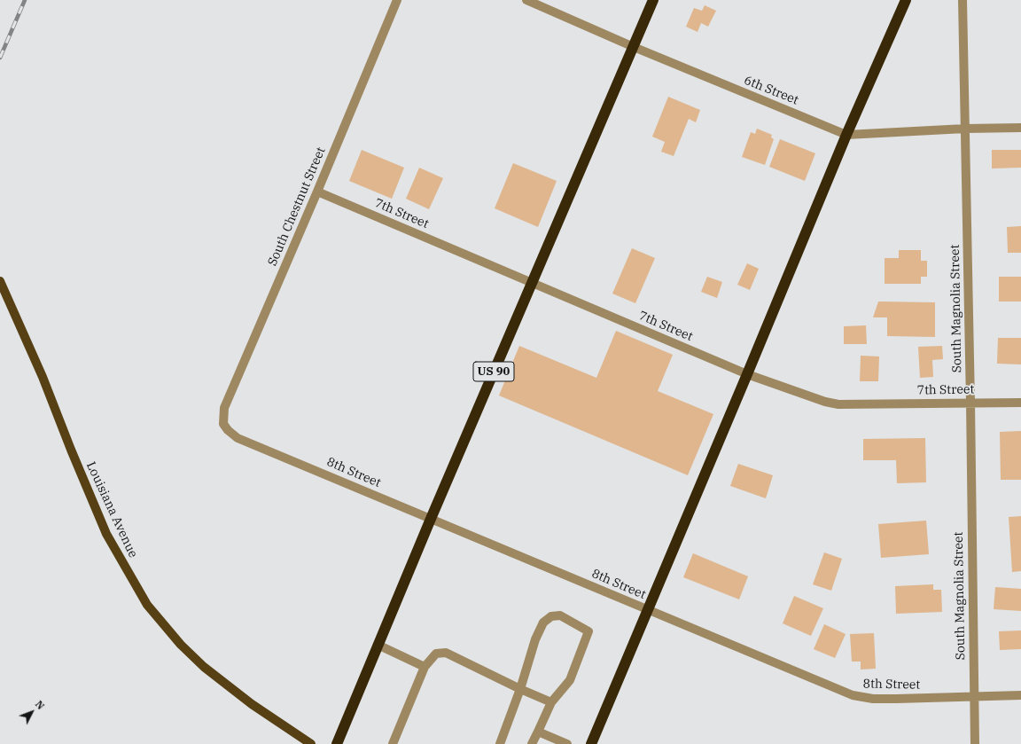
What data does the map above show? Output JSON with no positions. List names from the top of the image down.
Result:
{
  "streets": {
    "highway": ["US 90"],
    "main road": ["Louisiana Avenue"],
    "street": [
      "6th Street",
      "South Chestnut Street",
      "7th Street",
      "South Magnolia Street",
      "8th Street"
    ]
  },
  "crossings": [
    ["6th Street", "South Magnolia Street"],
    ["6th Street", "US 90"],
    ["South Chestnut Street", "7th Street"],
    ["South Chestnut Street", "8th Street"],
    ["7th Street", "South Magnolia Street"],
    ["7th Street", "US 90"],
    ["South Magnolia Street", "8th Street"],
    ["US 90", "8th Street"]
  ],
  "north": "top right"
}
